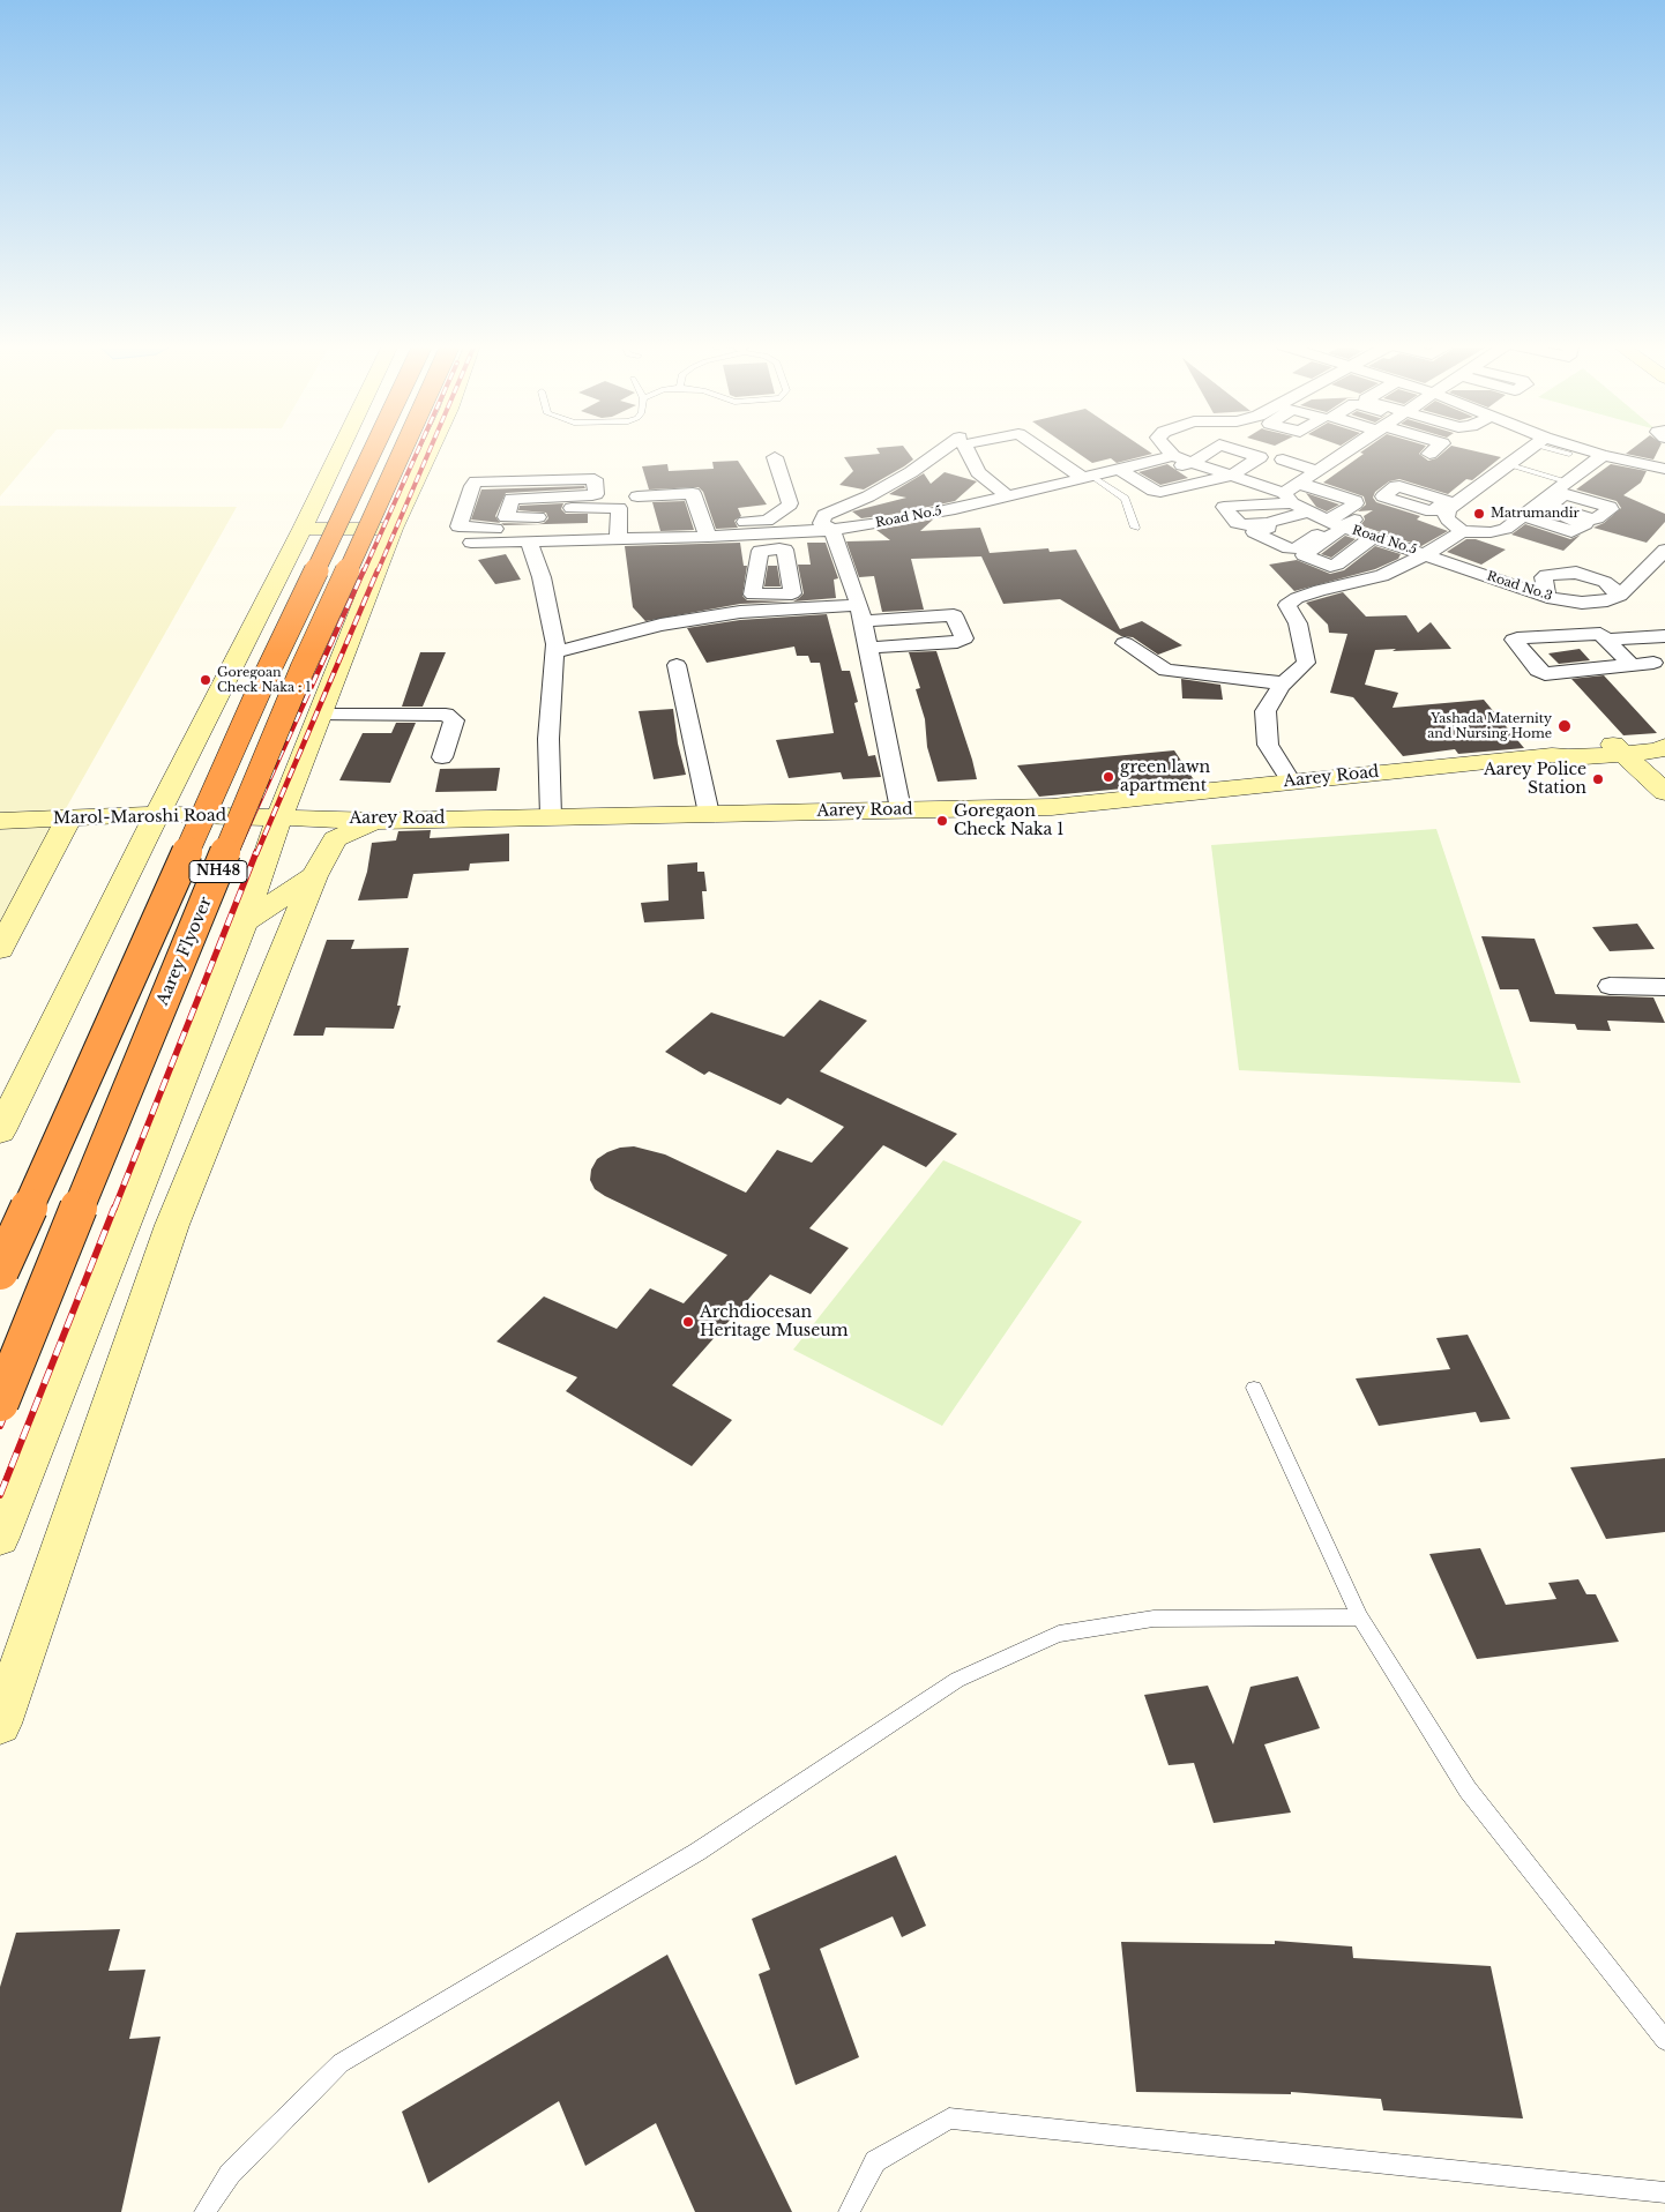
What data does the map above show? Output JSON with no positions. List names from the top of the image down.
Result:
{
  "streets": {
    "highway": ["NH48", "Aarey Flyover"],
    "main road": ["Aarey Road", "Marol-Maroshi Road"],
    "street": ["Road No.5", "Road No.3"]
  },
  "crossings": [
    ["Road No.5", "Road No.3"],
    ["Aarey Road", "Marol-Maroshi Road"]
  ],
  "places": [
    "Matrumandir",
    "Goregoan Check Naka : 1",
    "Yashada Maternity and Nursing Home",
    "green lawn apartment",
    "Aarey Police Station",
    "Goregaon Check Naka 1",
    "Archdiocesan Heritage Museum"
  ]
}
